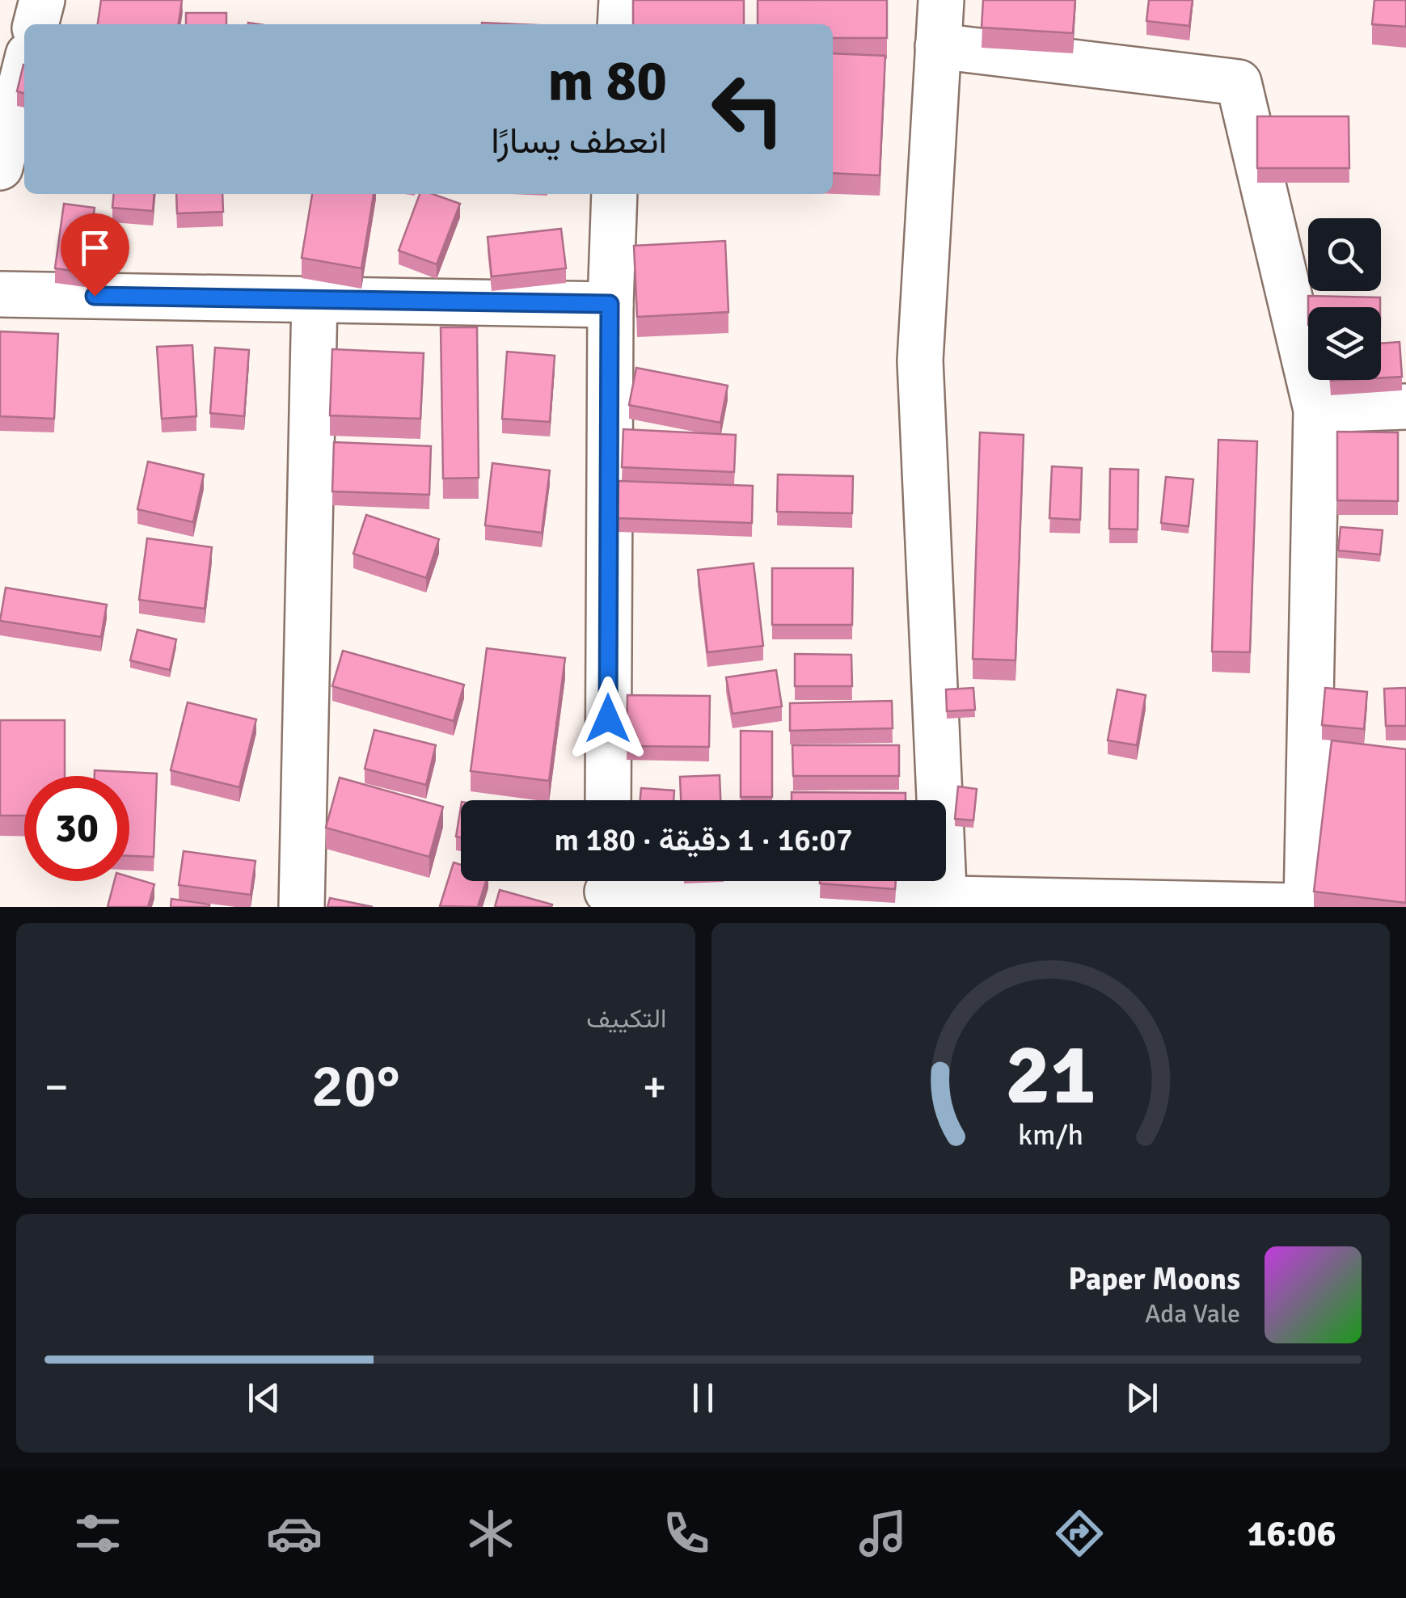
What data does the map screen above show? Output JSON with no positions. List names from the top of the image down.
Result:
{
  "page": {
    "turn": ["80 m", "انعطف يسارًا"],
    "limit": "30",
    "trip": "16:07 · 1 دقيقة · 180 m",
    "tile": "التكييف",
    "heat": ["−", "20°", "+"],
    "song": ["Paper Moons", "Ada Vale"],
    "tabs": "16:06",
    "gauge": ["21", "km/h"]
  }
}
